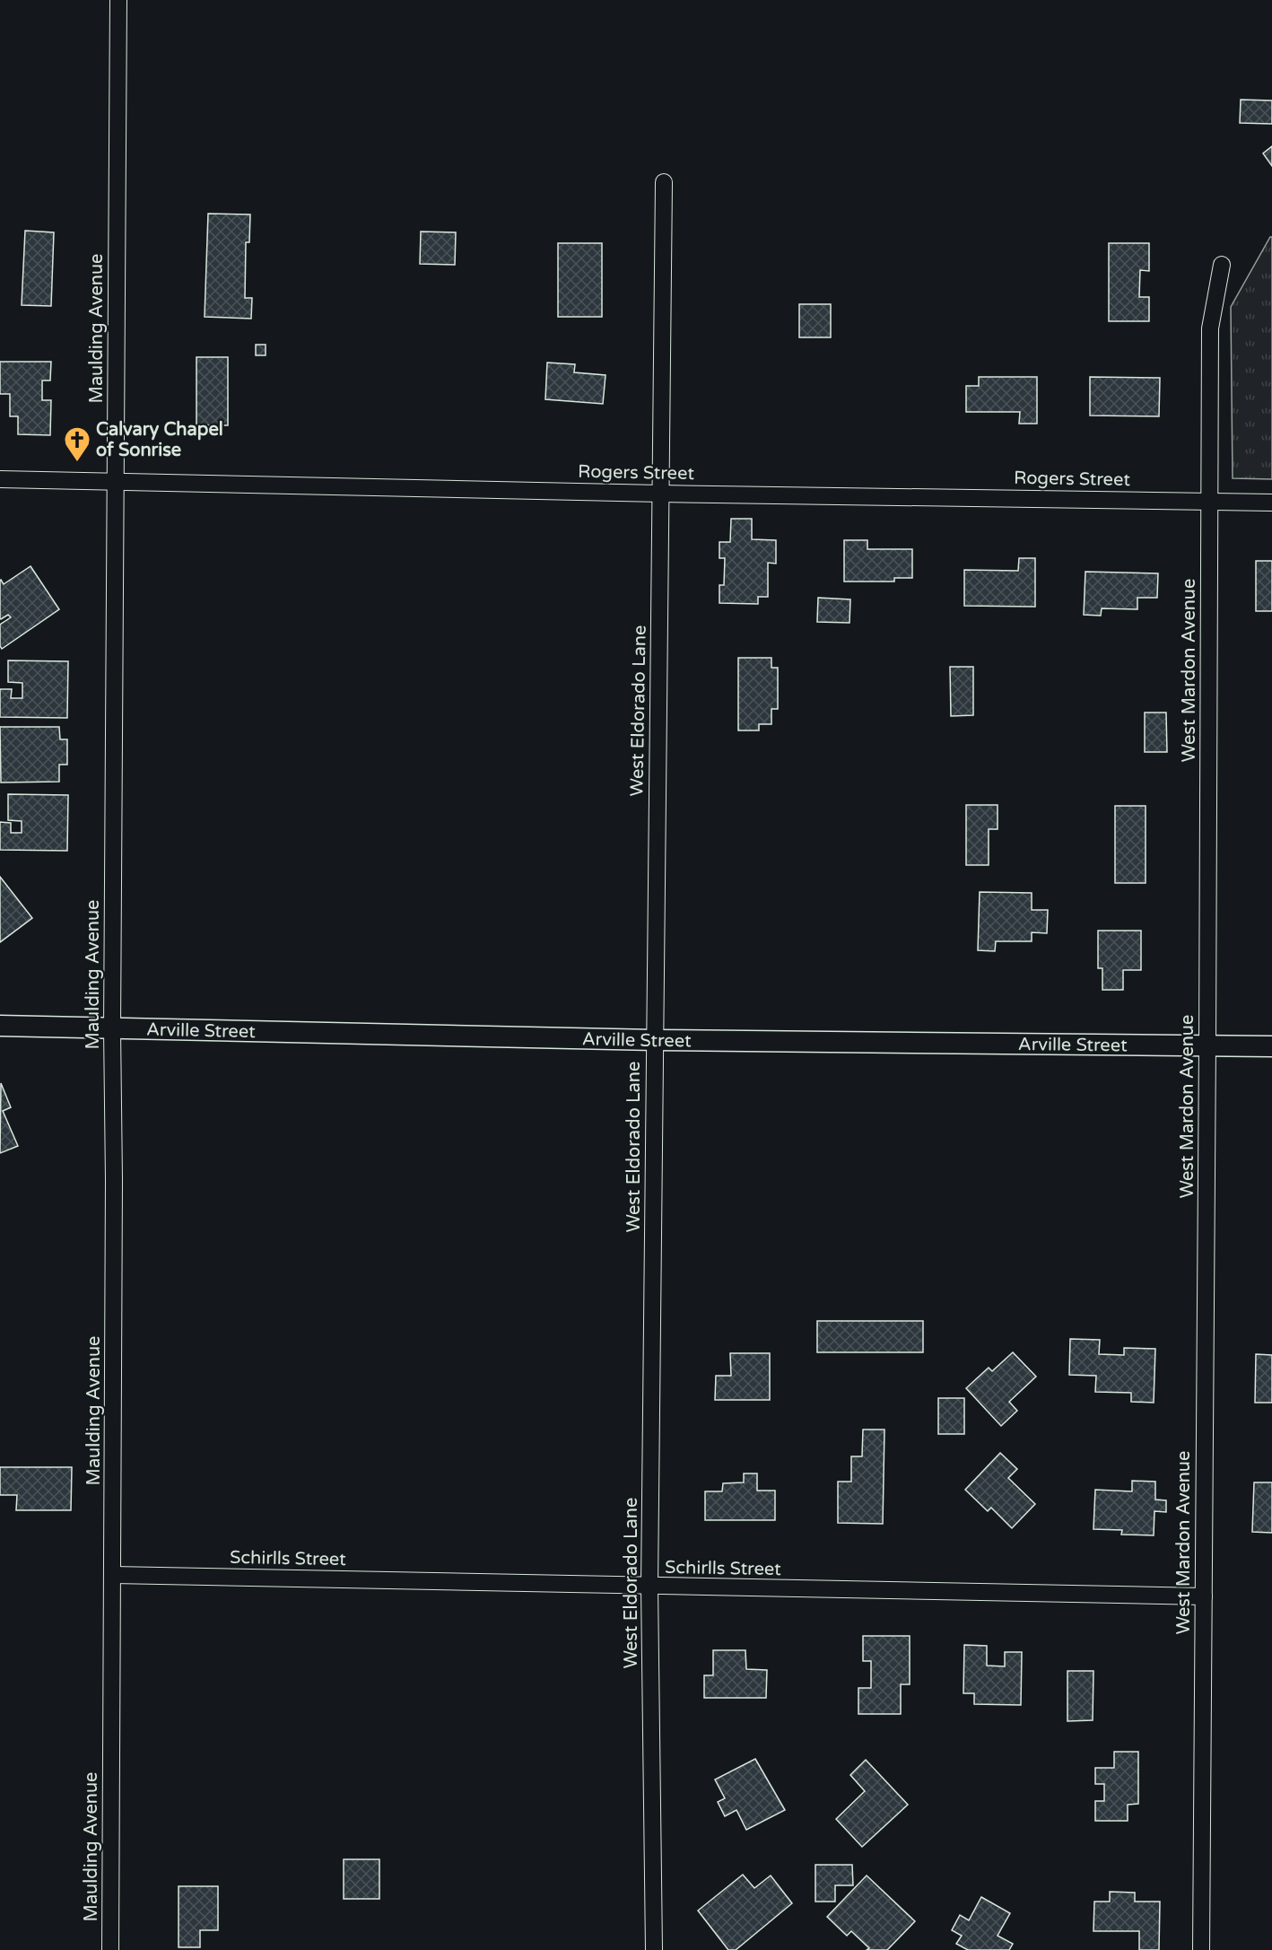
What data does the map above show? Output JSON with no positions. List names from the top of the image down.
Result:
{
  "streets": {
    "street": [
      "Maulding Avenue",
      "Rogers Street",
      "West Mardon Avenue",
      "West Eldorado Lane",
      "Arville Street",
      "Schirlls Street"
    ]
  },
  "crossings": [
    ["Maulding Avenue", "Rogers Street"],
    ["Maulding Avenue", "Arville Street"],
    ["Maulding Avenue", "Schirlls Street"],
    ["Rogers Street", "West Mardon Avenue"],
    ["Rogers Street", "West Eldorado Lane"],
    ["West Mardon Avenue", "Arville Street"],
    ["West Mardon Avenue", "Schirlls Street"],
    ["West Eldorado Lane", "Arville Street"],
    ["West Eldorado Lane", "Schirlls Street"]
  ],
  "places": {
    "church": ["Calvary Chapel of Sonrise"]
  }
}
